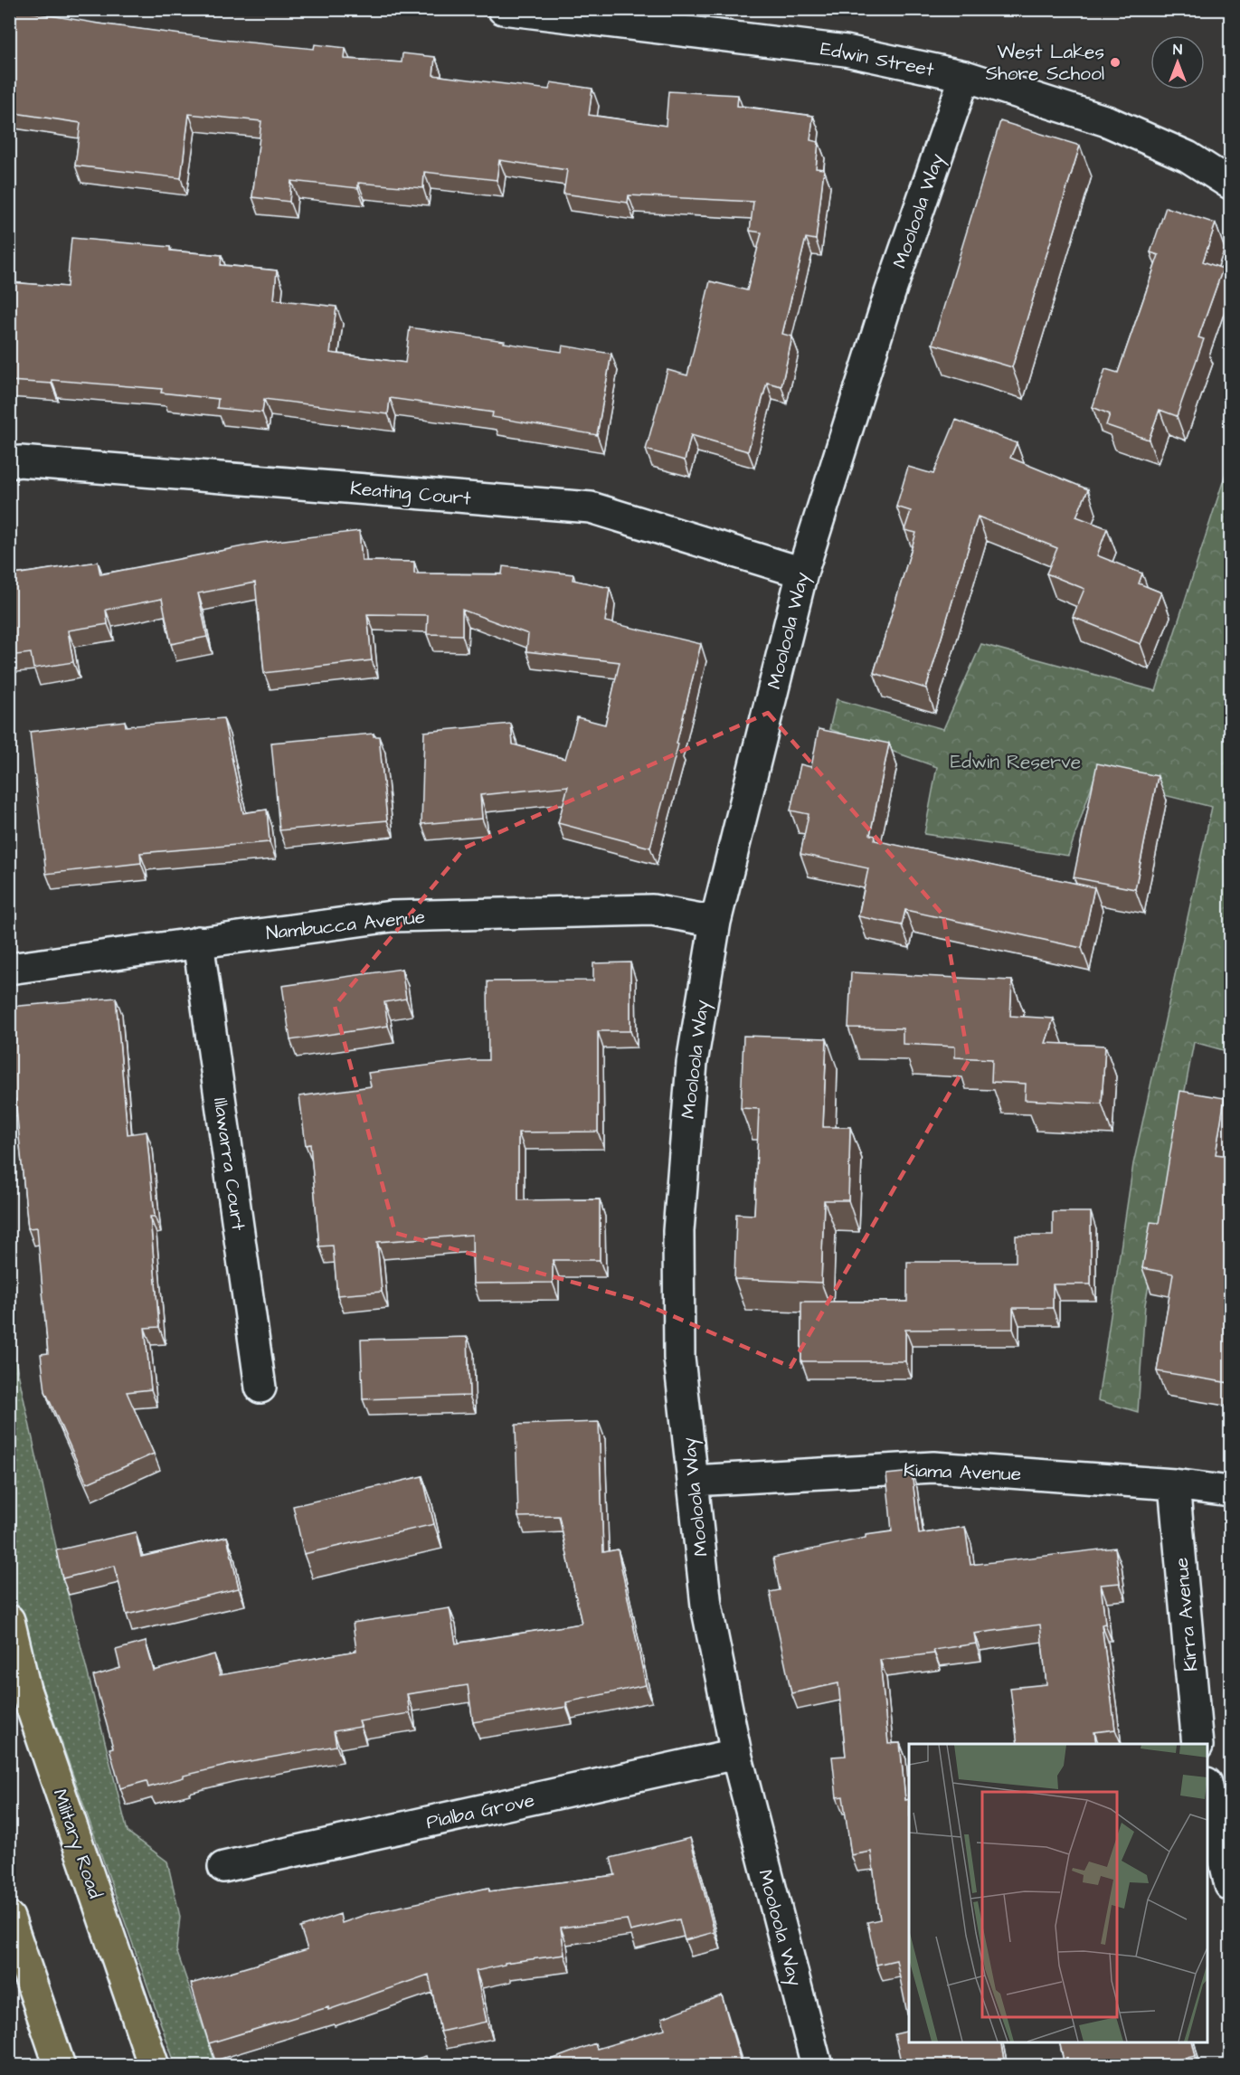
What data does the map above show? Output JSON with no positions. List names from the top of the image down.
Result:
{
  "streets": {
    "main road": ["Military Road"],
    "street": [
      "Edwin Street",
      "Mooloola Way",
      "Keating Court",
      "Nambucca Avenue",
      "Illawarra Court",
      "Kiama Avenue",
      "Kirra Avenue",
      "Pialba Grove"
    ]
  },
  "crossings": [
    ["Edwin Street", "Mooloola Way"],
    ["Mooloola Way", "Keating Court"],
    ["Mooloola Way", "Nambucca Avenue"],
    ["Mooloola Way", "Kiama Avenue"],
    ["Mooloola Way", "Pialba Grove"],
    ["Nambucca Avenue", "Illawarra Court"],
    ["Kiama Avenue", "Kirra Avenue"]
  ],
  "parks": ["Edwin Reserve"],
  "places": ["West Lakes Shore School"],
  "north": "top"
}
